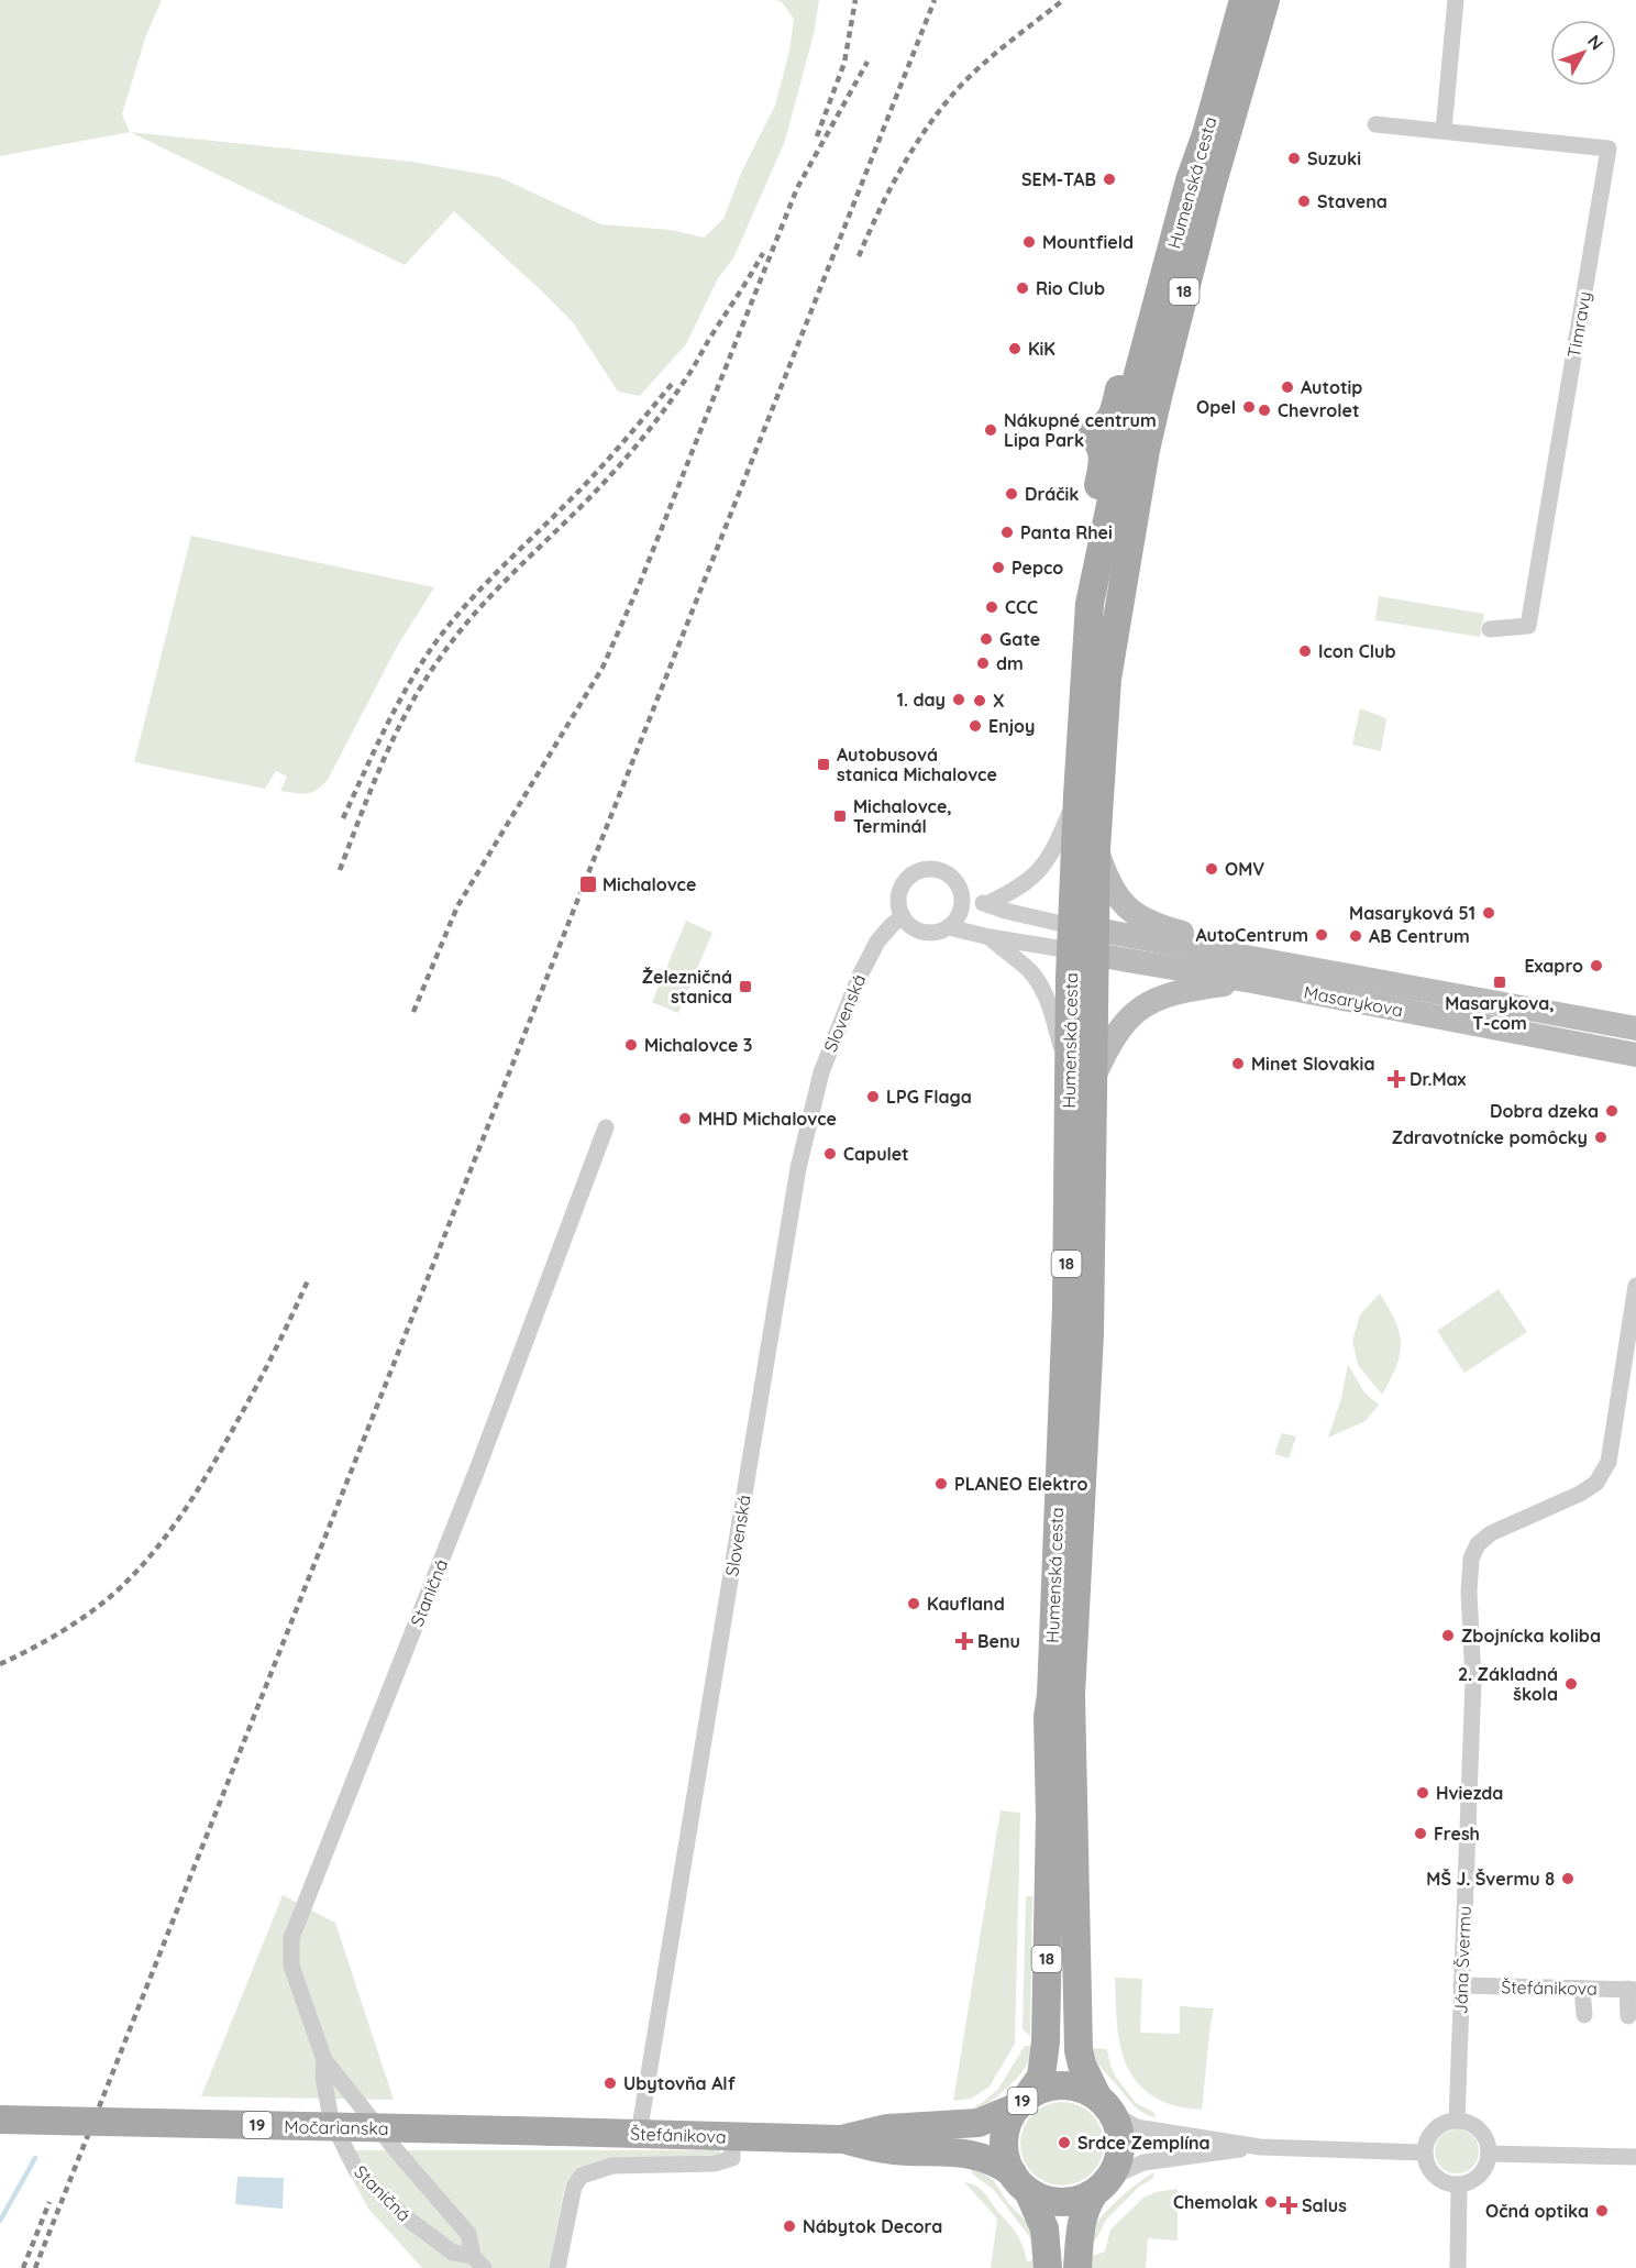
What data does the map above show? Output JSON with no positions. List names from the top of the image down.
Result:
{
  "streets": {
    "main road": [
      "Humenská cesta",
      "18",
      "Masarykova",
      "Štefánikova",
      "19",
      "Močarianska"
    ],
    "street": [
      "Timravy",
      "Slovenská",
      "Staničná",
      "Jána Švermu"
    ]
  },
  "crossings": [
    ["Humenská cesta", "Masarykova"],
    ["Humenská cesta", "19"],
    ["Slovenská", "Štefánikova"],
    ["Jána Švermu", "Štefánikova"],
    ["Štefánikova", "19"],
    ["Štefánikova", "Močarianska"]
  ],
  "places": {
    "other": [
      "Suzuki",
      "SEM-TAB",
      "Stavena",
      "Mountfield",
      "Rio Club",
      "KiK",
      "Autotip",
      "Opel",
      "Chevrolet",
      "Nákupné centrum Lipa Park",
      "Dráčik",
      "Panta Rhei",
      "Pepco",
      "CCC",
      "Gate",
      "Icon Club",
      "dm",
      "1. day",
      "X",
      "Enjoy",
      "OMV",
      "Masaryková 51",
      "AutoCentrum",
      "AB Centrum",
      "Exapro",
      "Michalovce 3",
      "Minet Slovakia",
      "LPG Flaga",
      "Dobra dzeka",
      "MHD Michalovce",
      "Zdravotnícke pomôcky",
      "Capulet",
      "PLANEO Elektro",
      "Kaufland",
      "Zbojnícka koliba",
      "2. Základná škola",
      "Hviezda",
      "Fresh",
      "MŠ J. Švermu 8",
      "Ubytovňa Alf",
      "Srdce Zemplína",
      "Chemolak",
      "Očná optika",
      "Nábytok Decora"
    ],
    "transit": [
      "Autobusová stanica Michalovce",
      "Michalovce, Terminál",
      "Michalovce",
      "Masarykova, T-com",
      "Železničná stanica"
    ],
    "health": ["Dr.Max", "Benu", "Salus"]
  },
  "north": "top right"
}
